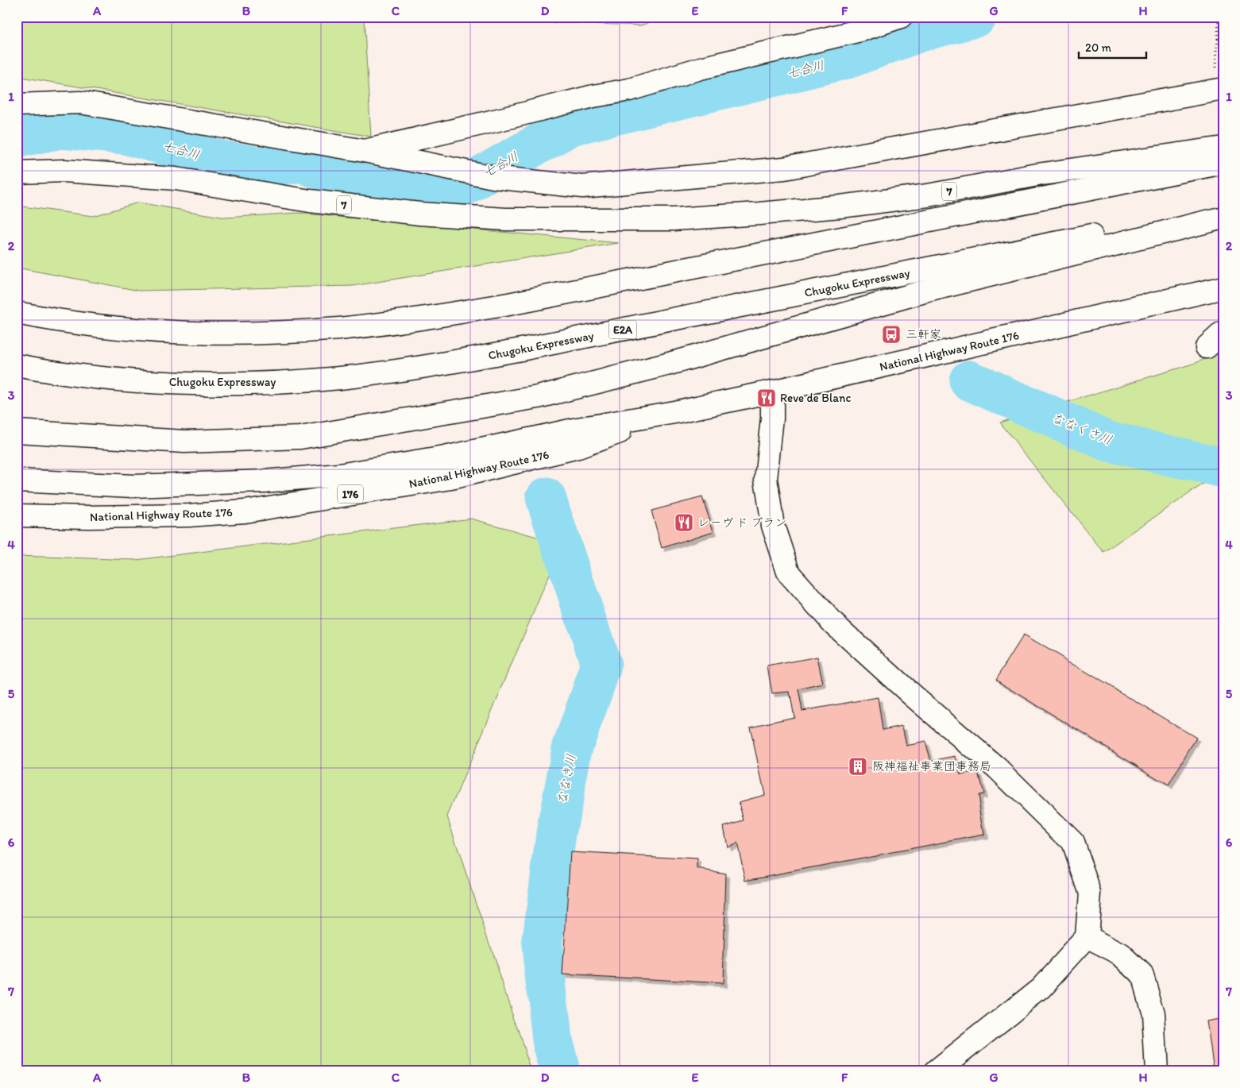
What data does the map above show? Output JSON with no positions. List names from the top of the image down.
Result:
{
  "streets": {
    "main road": [
      "7",
      "Chugoku Expressway",
      "E2A",
      "National Highway Route 176",
      "176"
    ]
  },
  "water": ["七合川", "ななくさ川", "ななき川"],
  "places": {
    "bus stop": ["三軒家"],
    "restaurant": ["Reve de Blanc", "レーヴ ド ブラン"],
    "building": ["阪神福祉事業団事務局"]
  },
  "scale_bar": "20 m",
  "grid": {
    "columns": [
      "A",
      "B",
      "C",
      "D",
      "E",
      "F",
      "G",
      "H"
    ],
    "rows": [
      "1",
      "2",
      "3",
      "4",
      "5",
      "6",
      "7"
    ]
  }
}
